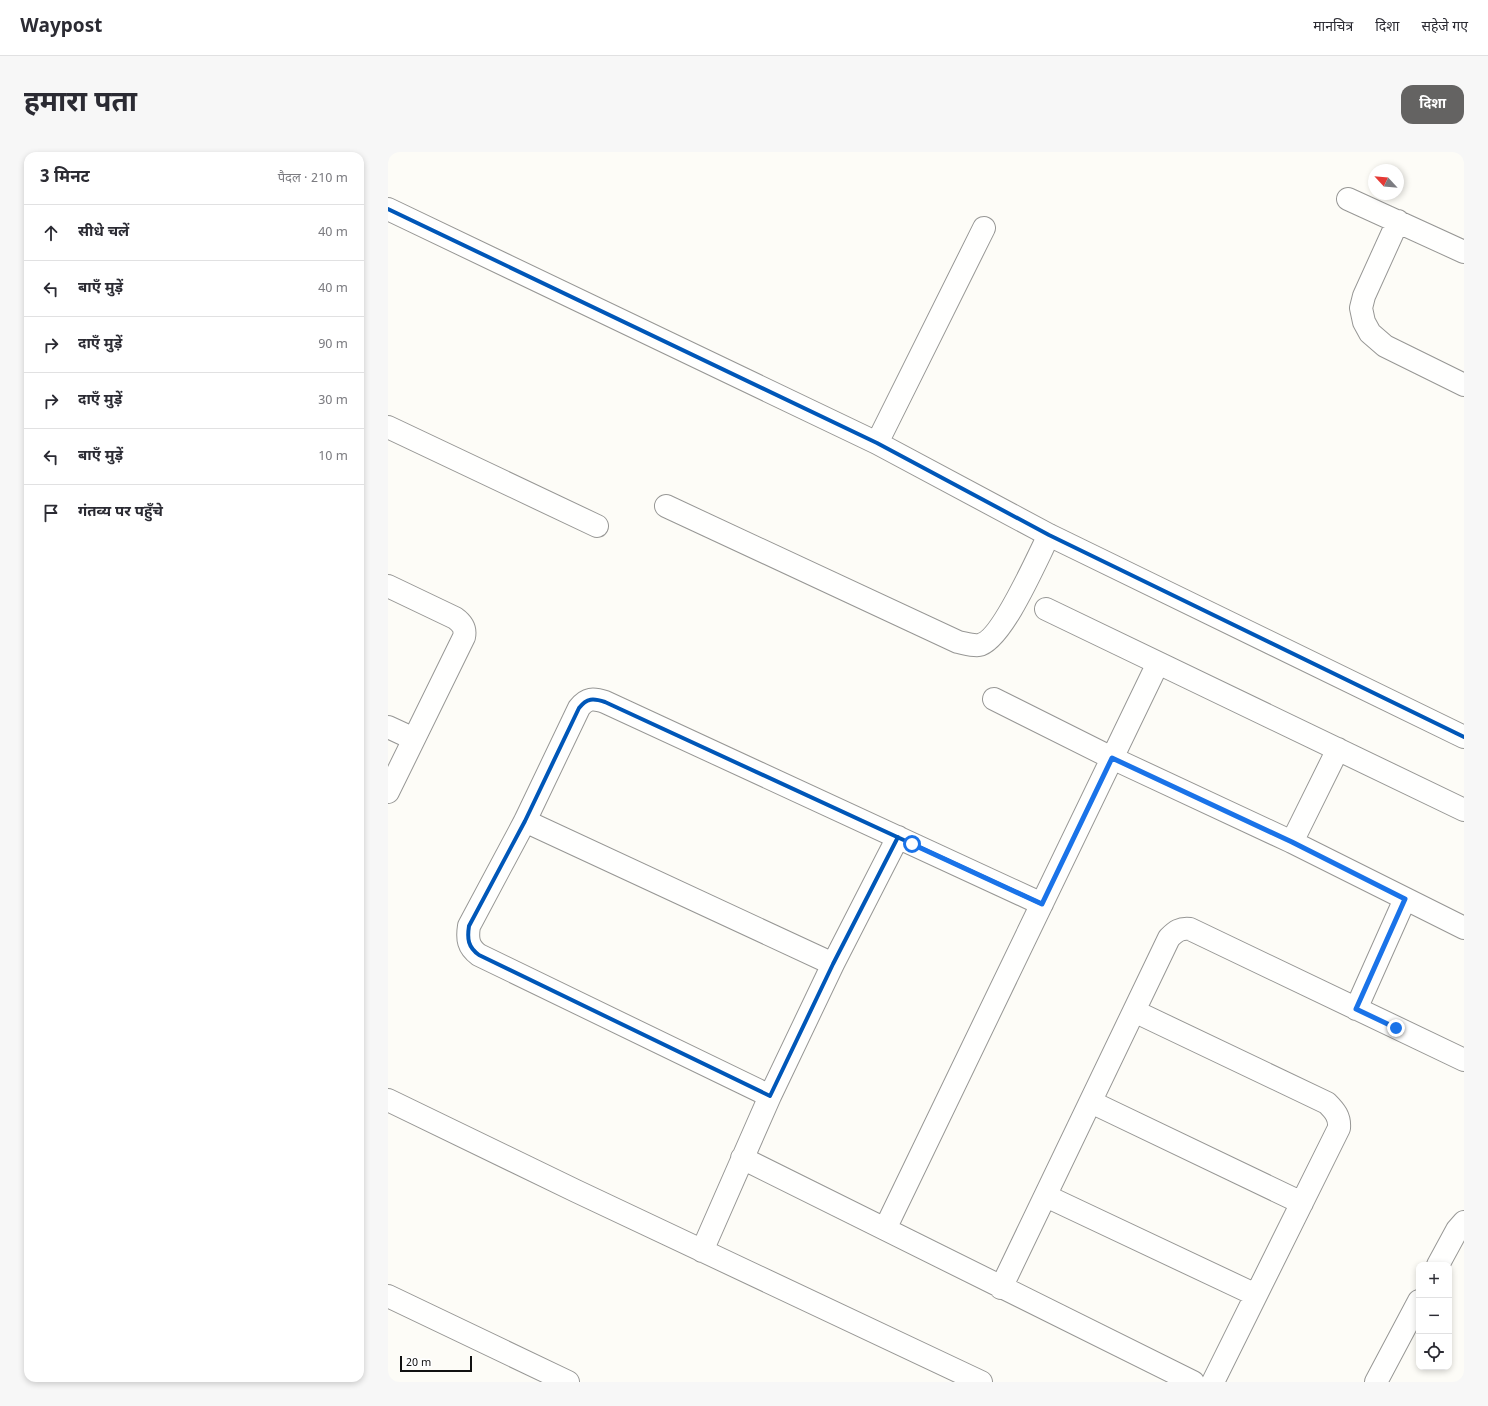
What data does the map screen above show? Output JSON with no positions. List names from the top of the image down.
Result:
{
  "scale_bar": "20 m",
  "north": "top left",
  "page": {
    "header": "Waypost",
    "nav": ["मानचित्र", "दिशा", "सहेजे गए"],
    "buttons": "दिशा",
    "title": "हमारा पता",
    "heading": ["3 मिनट", "पैदल · 210 m"],
    "list": [
      ["सीधे चलें", "40 m"],
      ["बाएँ मुड़ें", "40 m"],
      ["दाएँ मुड़ें", "90 m"],
      ["दाएँ मुड़ें", "30 m"],
      ["बाएँ मुड़ें", "10 m"],
      "गंतव्य पर पहुँचे"
    ],
    "map_buttons": ["+", "−"],
    "scale": "20 m"
  }
}
